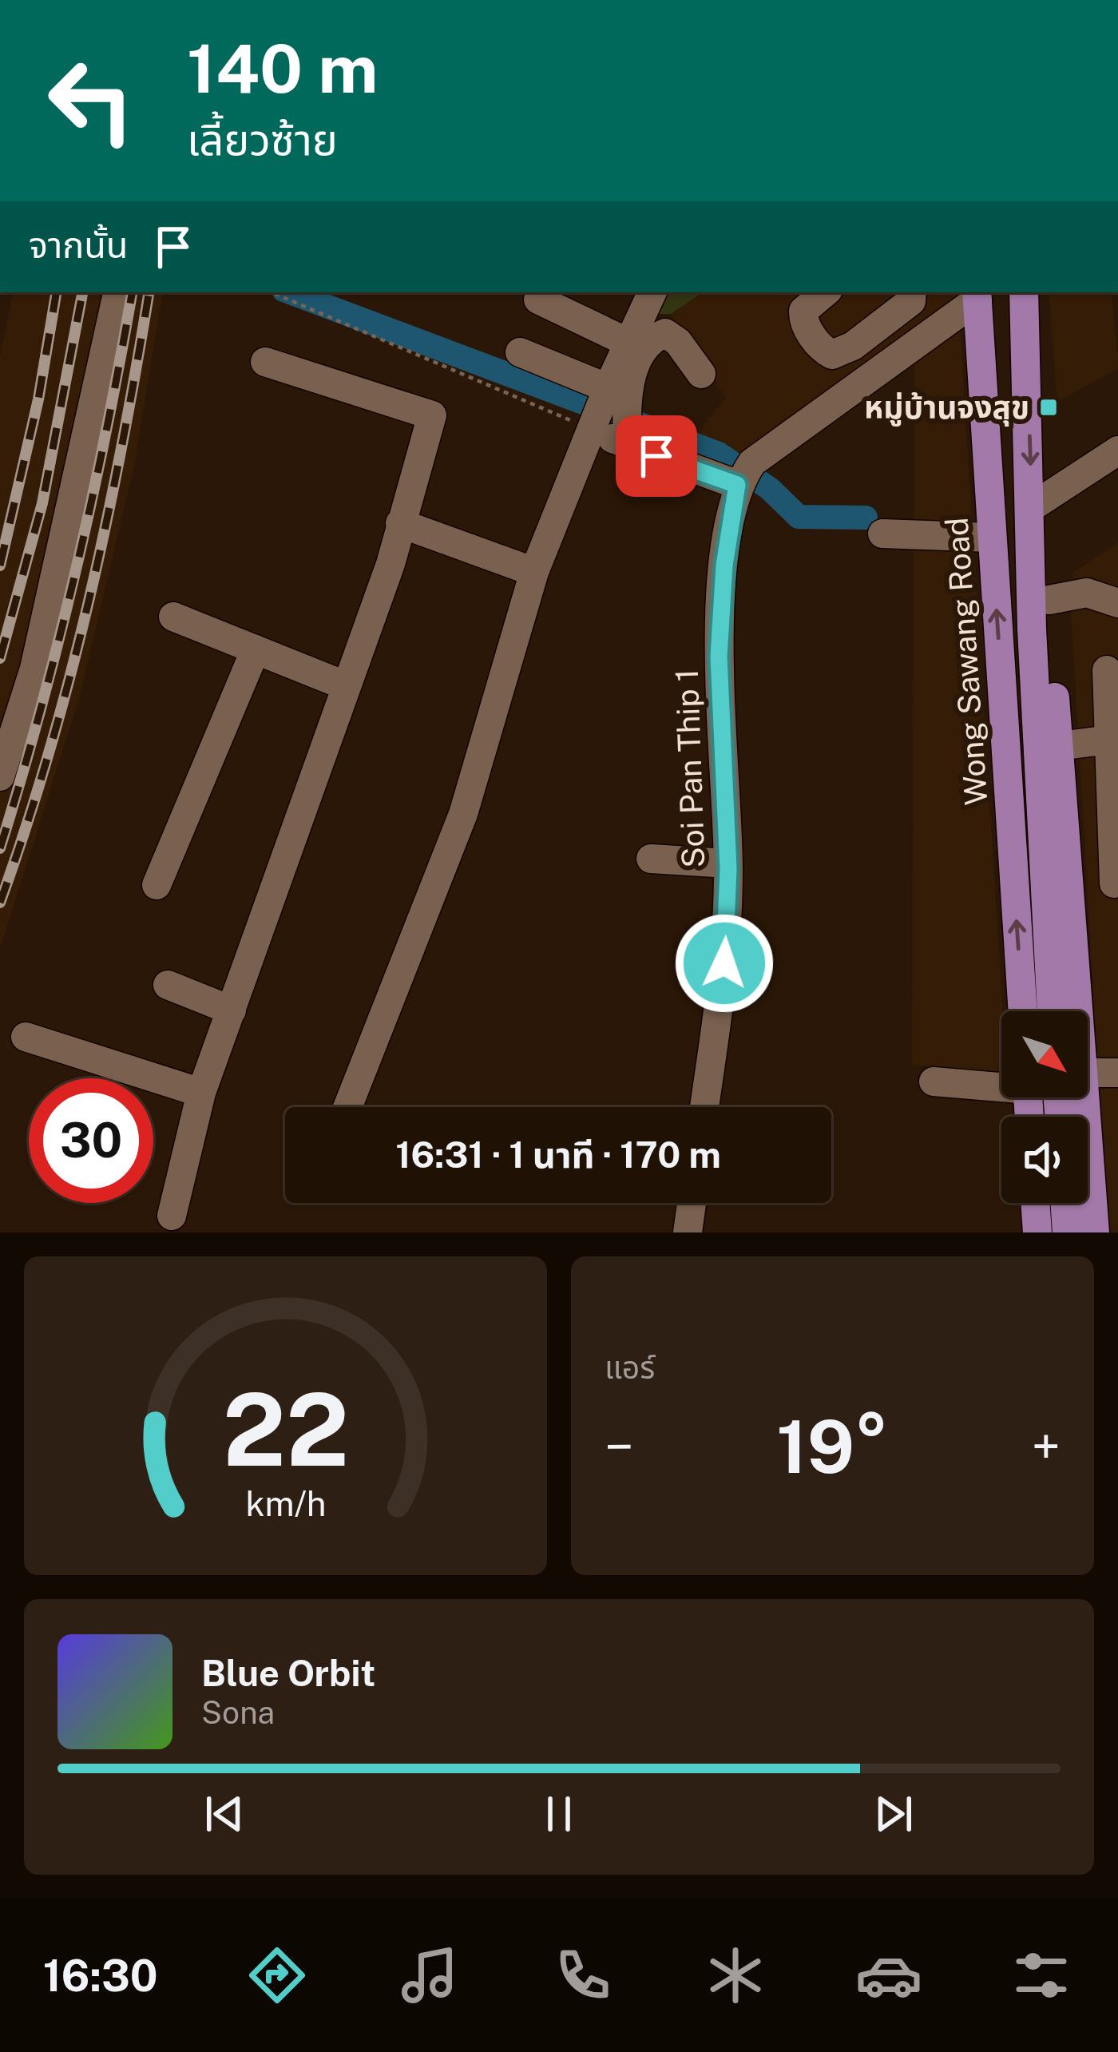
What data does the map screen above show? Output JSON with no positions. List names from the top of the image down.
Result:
{
  "streets": {
    "main road": ["Wong Sawang Road"],
    "street": ["Soi Pan Thip 1"]
  },
  "places": {
    "transit": ["หมู่บ้านจงสุข"]
  },
  "north": "bottom right",
  "page": {
    "turn": ["140 m", "เลี้ยวซ้าย"],
    "then": "จากนั้น",
    "limit": "30",
    "trip": "16:31 · 1 นาที · 170 m",
    "tile": "แอร์",
    "heat": ["−", "19°", "+"],
    "song": ["Blue Orbit", "Sona"],
    "tabs": "16:30",
    "gauge": ["22", "km/h"]
  }
}
